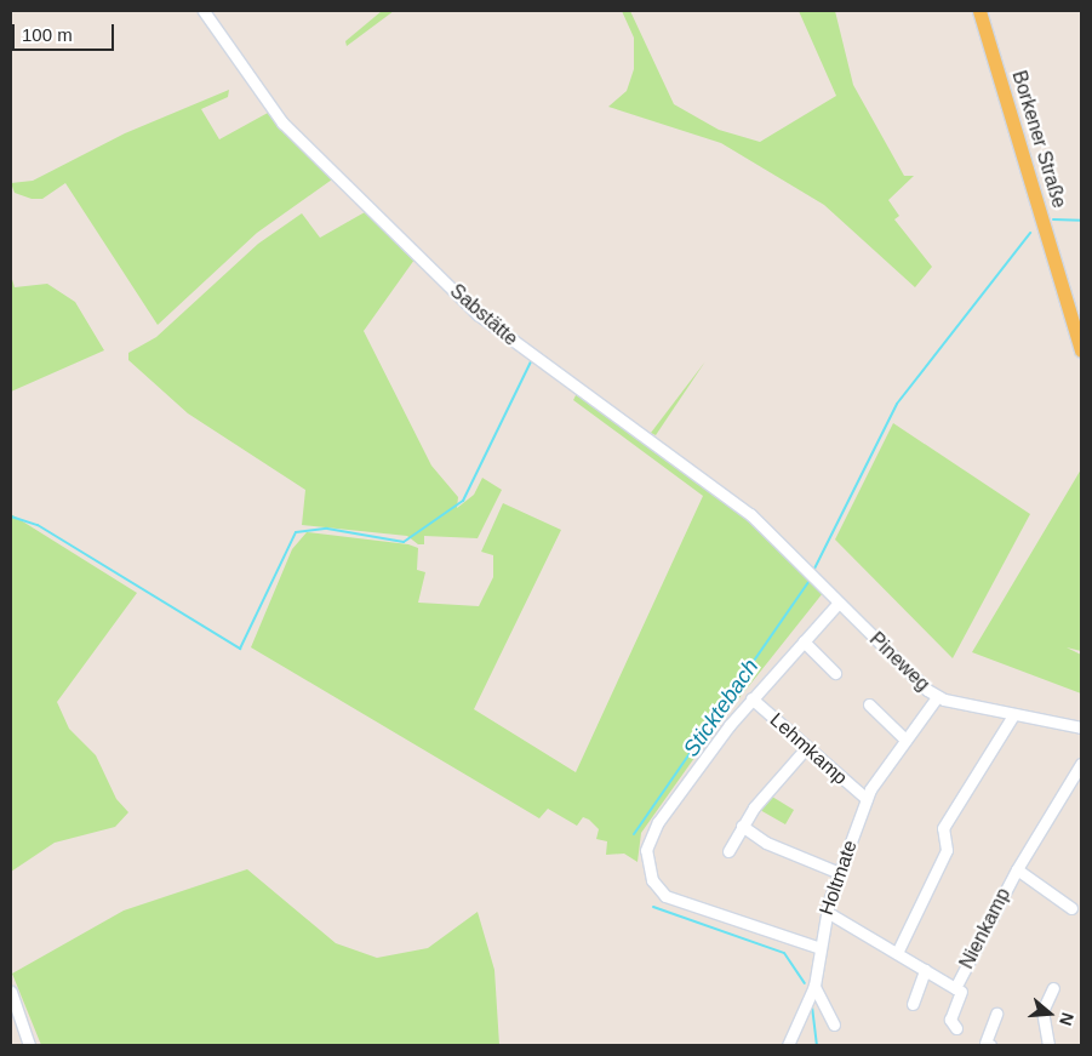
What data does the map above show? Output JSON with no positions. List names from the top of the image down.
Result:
{
  "streets": {
    "main road": ["Borkener Straße"],
    "street": [
      "Sabstätte",
      "Pineweg",
      "Lehmkamp",
      "Holtmate",
      "Nienkamp"
    ]
  },
  "crossings": [
    ["Sabstätte", "Pineweg"],
    ["Pineweg", "Holtmate"],
    ["Lehmkamp", "Holtmate"],
    ["Holtmate", "Nienkamp"]
  ],
  "water": ["Sticktebach"],
  "scale_bar": "100 m",
  "north": "right"
}
